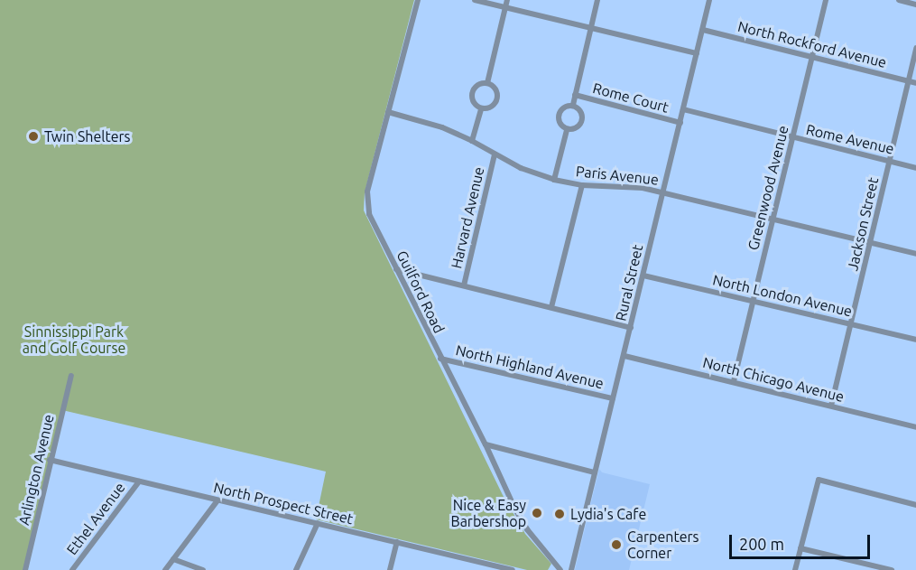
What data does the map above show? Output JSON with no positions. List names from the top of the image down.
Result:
{
  "streets": {
    "street": [
      "North Rockford Avenue",
      "Rome Court",
      "Rome Avenue",
      "Paris Avenue",
      "Greenwood Avenue",
      "Harvard Avenue",
      "Jackson Street",
      "Rural Street",
      "Guilford Road",
      "North London Avenue",
      "North Highland Avenue",
      "North Chicago Avenue",
      "Arlington Avenue",
      "North Prospect Street",
      "Ethel Avenue"
    ]
  },
  "crossings": [
    ["North Rockford Avenue", "Greenwood Avenue"],
    ["North Rockford Avenue", "Jackson Street"],
    ["North Rockford Avenue", "Rural Street"],
    ["Rome Court", "Rural Street"],
    ["Rome Avenue", "Greenwood Avenue"],
    ["Rome Avenue", "Jackson Street"],
    ["Rome Avenue", "Rural Street"],
    ["Paris Avenue", "Greenwood Avenue"],
    ["Paris Avenue", "Harvard Avenue"],
    ["Paris Avenue", "Jackson Street"],
    ["Paris Avenue", "Rural Street"],
    ["Paris Avenue", "Guilford Road"],
    ["Greenwood Avenue", "North London Avenue"],
    ["Greenwood Avenue", "North Chicago Avenue"],
    ["Jackson Street", "North London Avenue"],
    ["Jackson Street", "North Chicago Avenue"],
    ["Rural Street", "North London Avenue"],
    ["Rural Street", "North Highland Avenue"],
    ["Rural Street", "North Chicago Avenue"],
    ["Guilford Road", "North Highland Avenue"],
    ["Arlington Avenue", "North Prospect Street"],
    ["North Prospect Street", "Ethel Avenue"]
  ],
  "parks": ["Sinnissippi Park and Golf Course"],
  "places": [
    "Twin Shelters",
    "Nice & Easy Barbershop",
    "Lydia's Cafe",
    "Carpenters Corner"
  ],
  "scale_bar": "200 m"
}
